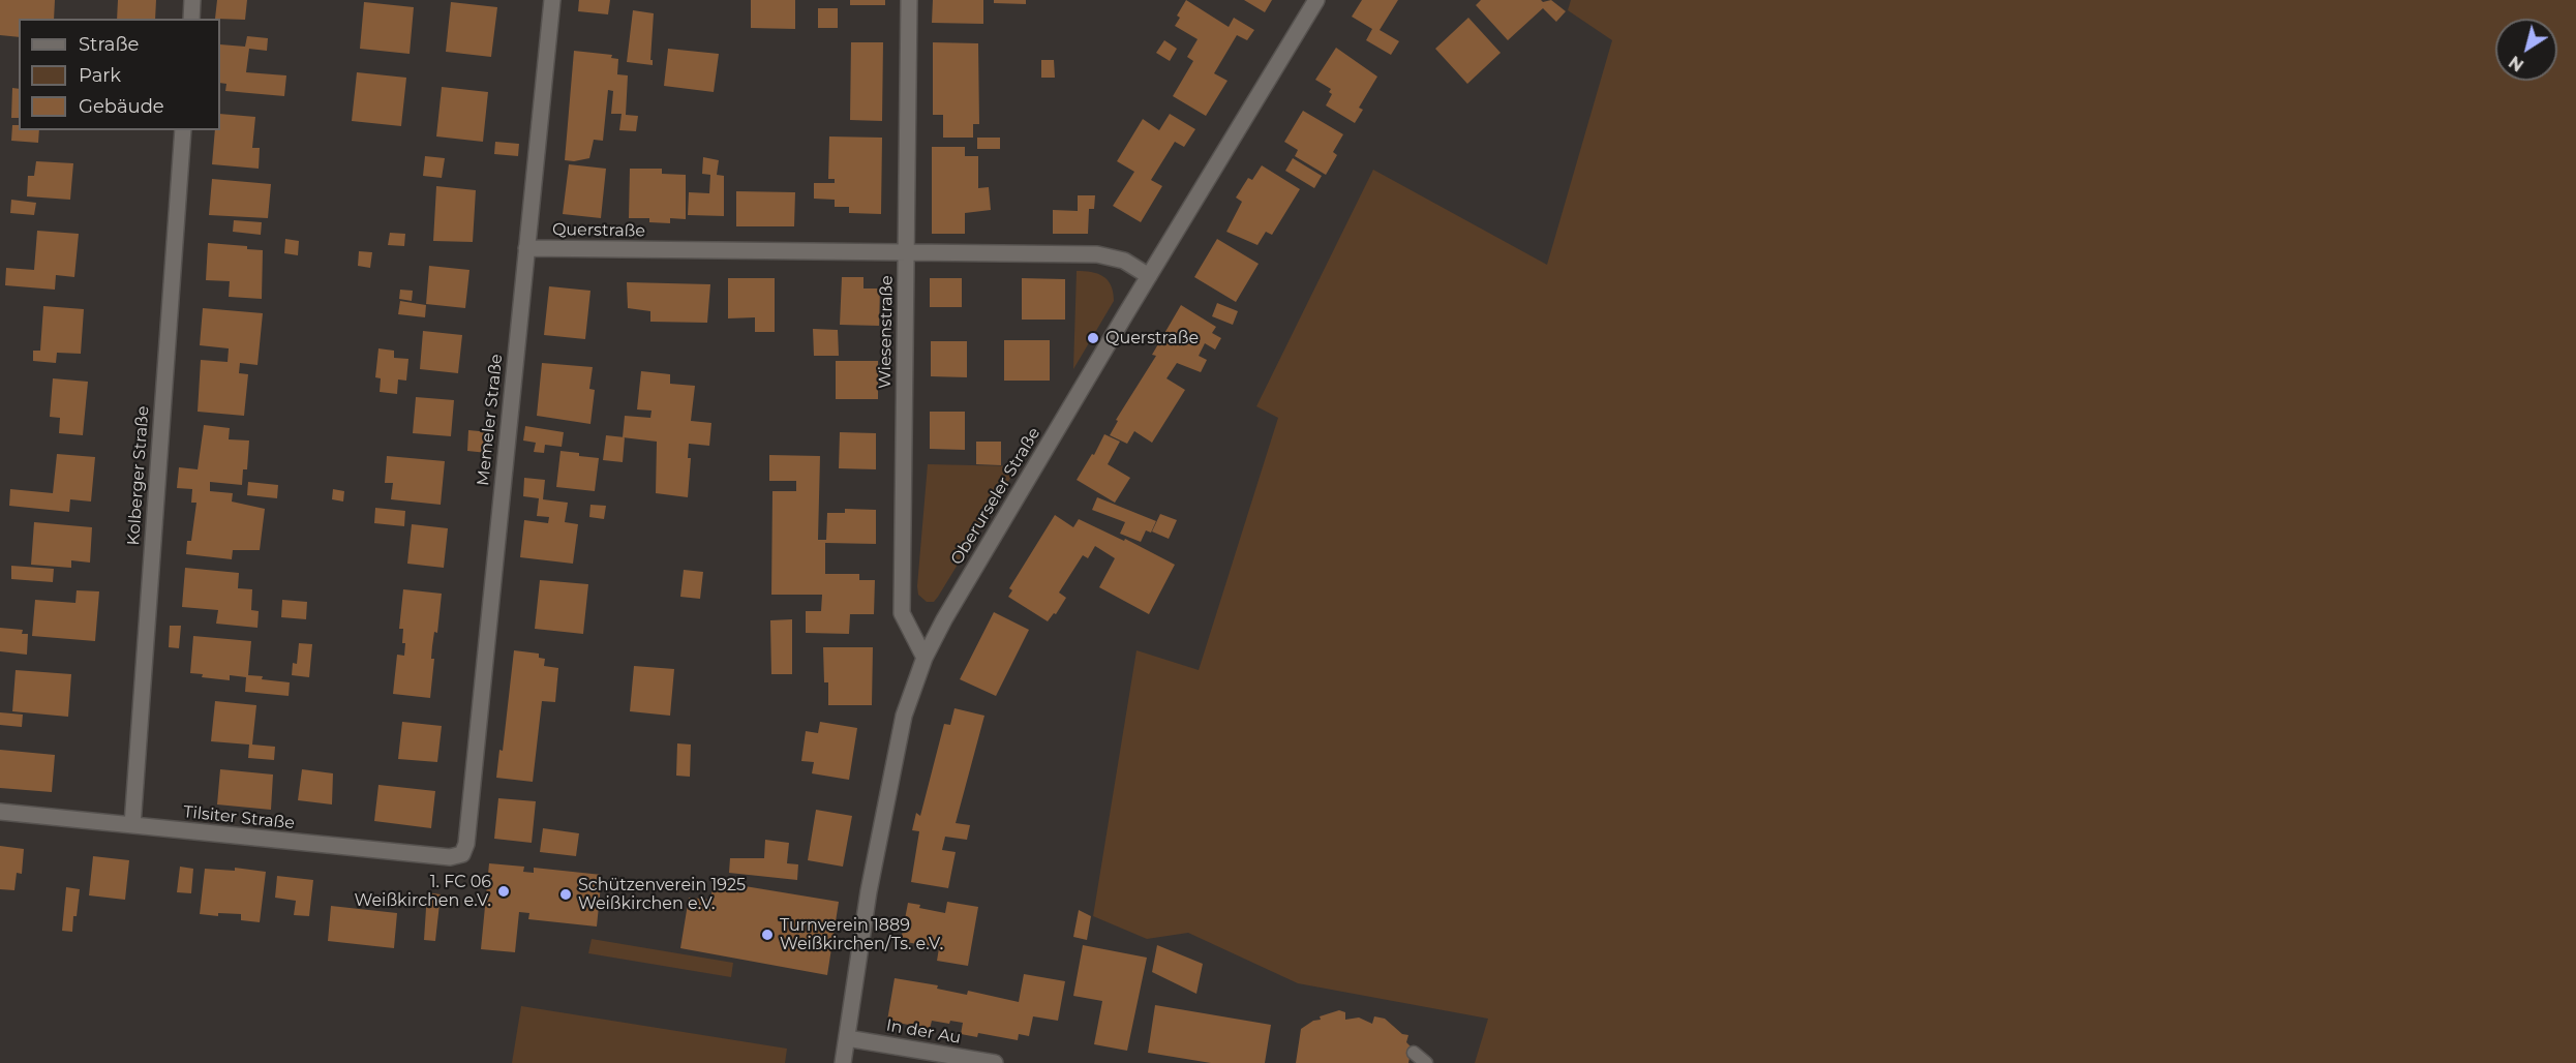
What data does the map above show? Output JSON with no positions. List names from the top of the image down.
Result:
{
  "streets": {
    "street": [
      "Querstraße",
      "Wiesenstraße",
      "Memeler Straße",
      "Kolberger Straße",
      "Oberurseler Straße",
      "Tilsiter Straße",
      "In der Au"
    ]
  },
  "crossings": [
    ["Querstraße", "Wiesenstraße"],
    ["Querstraße", "Memeler Straße"],
    ["Querstraße", "Oberurseler Straße"],
    ["Wiesenstraße", "Oberurseler Straße"],
    ["Memeler Straße", "Tilsiter Straße"],
    ["Kolberger Straße", "Tilsiter Straße"],
    ["Oberurseler Straße", "In der Au"]
  ],
  "places": [
    "Querstraße",
    "1. FC 06 Weißkirchen e.V.",
    "Schützenverein 1925 Weißkirchen e.V.",
    "Turnverein 1889 Weißkirchen/Ts. e.V."
  ],
  "legend": ["Straße", "Park", "Gebäude"],
  "north": "bottom left"
}
